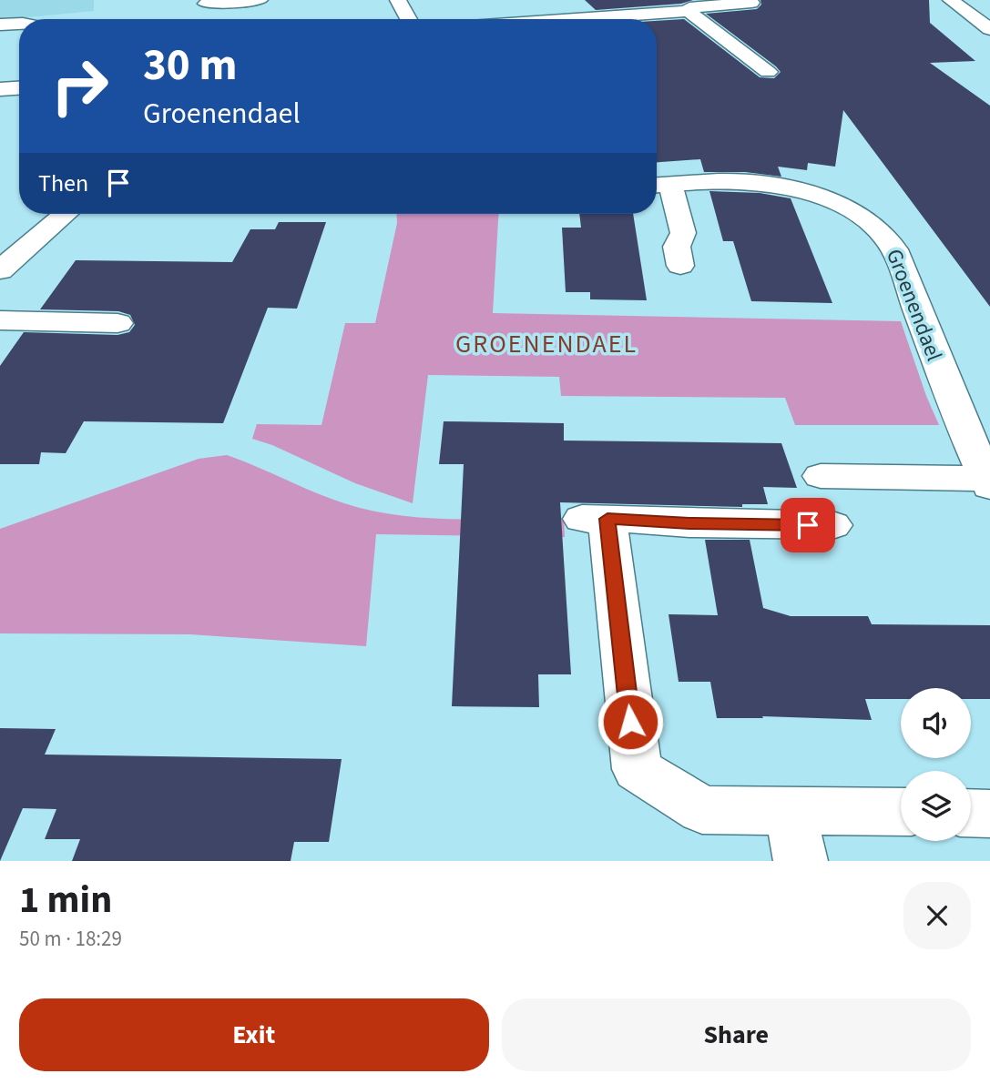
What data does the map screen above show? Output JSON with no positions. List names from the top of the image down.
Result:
{
  "streets": {
    "street": ["Groenendael"]
  },
  "districts": ["GROENENDAEL"],
  "page": {
    "turn": ["30 m", "Groenendael"],
    "then": "Then",
    "heading": ["1 min", "50 m · 18:29"],
    "buttons": ["Exit", "Share"]
  }
}
